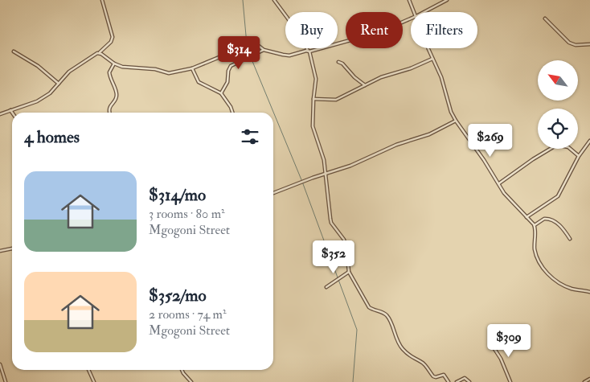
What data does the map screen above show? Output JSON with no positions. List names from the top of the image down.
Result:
{
  "north": "top left",
  "page": {
    "chip": ["Buy", "Rent", "Filters"],
    "price": [
      "$314",
      "$269",
      "$352",
      "$309"
    ],
    "heading": "4 homes",
    "list": [
      {
        "name": "$314/mo",
        "note": "3 rooms · 80 m² · Mgogoni Street"
      },
      {
        "name": "$352/mo",
        "note": "2 rooms · 74 m² · Mgogoni Street"
      }
    ]
  }
}
